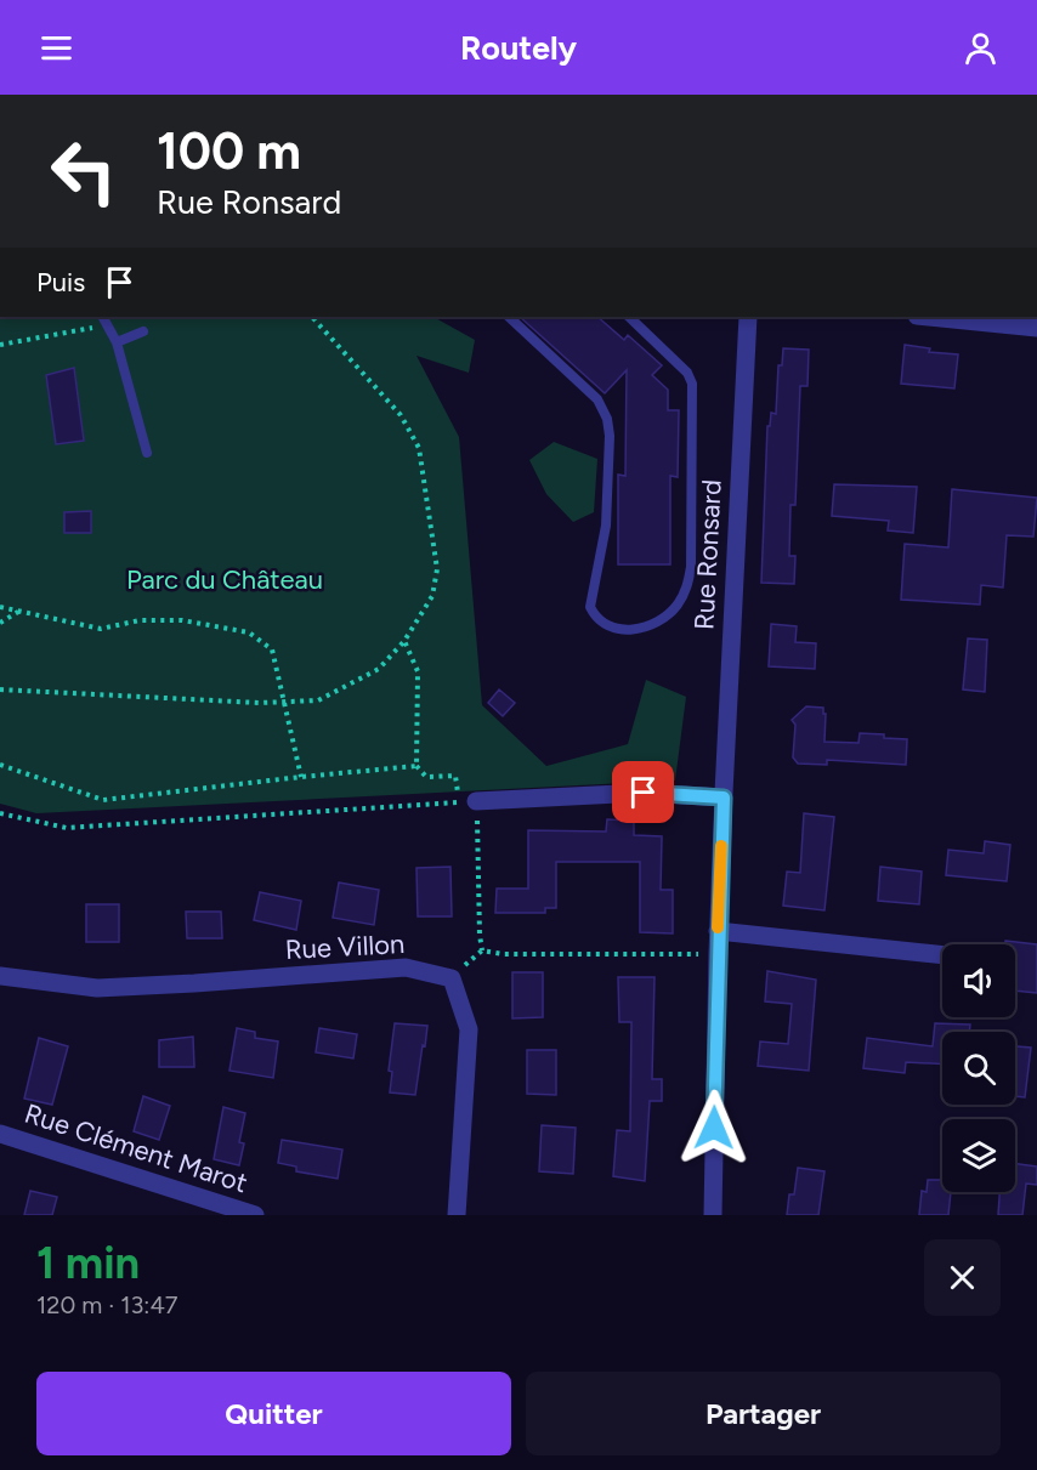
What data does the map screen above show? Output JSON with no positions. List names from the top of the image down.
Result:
{
  "streets": {
    "street": ["Rue Ronsard", "Rue Villon", "Rue Clément Marot"]
  },
  "parks": ["Parc du Château"],
  "page": {
    "header": "Routely",
    "turn": ["100 m", "Rue Ronsard"],
    "then": "Puis",
    "heading": ["1 min", "120 m · 13:47"],
    "buttons": ["Quitter", "Partager"]
  }
}
